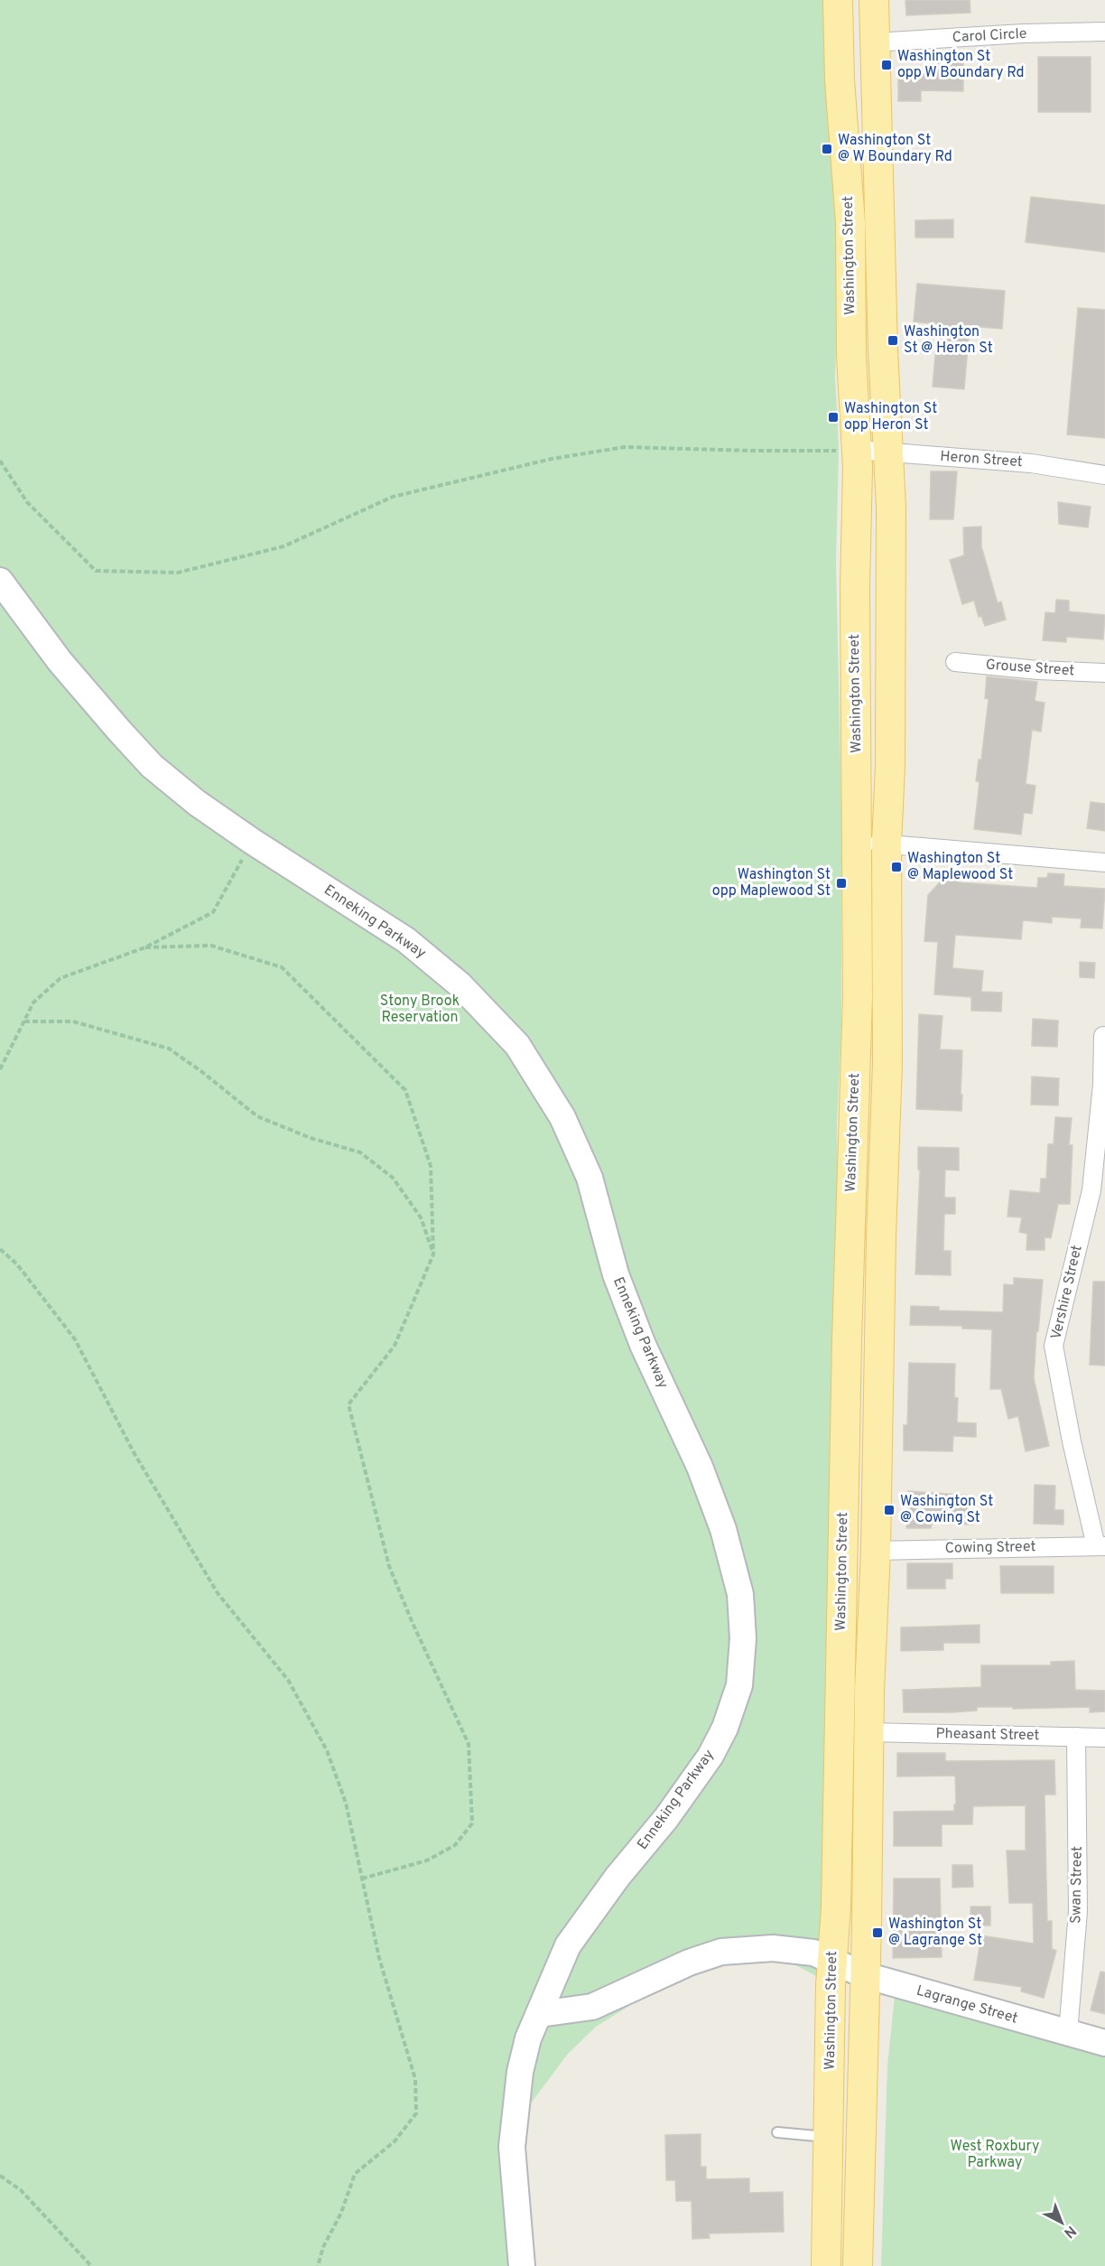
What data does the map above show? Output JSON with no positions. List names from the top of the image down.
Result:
{
  "streets": {
    "main road": ["Washington Street", "Enneking Parkway", "Lagrange Street"],
    "street": [
      "Carol Circle",
      "Heron Street",
      "Grouse Street",
      "Vershire Street",
      "Cowing Street",
      "Pheasant Street",
      "Swan Street"
    ]
  },
  "crossings": [
    ["Carol Circle", "Washington Street"],
    ["Washington Street", "Heron Street"],
    ["Washington Street", "Cowing Street"],
    ["Washington Street", "Pheasant Street"],
    ["Washington Street", "Lagrange Street"],
    ["Enneking Parkway", "Lagrange Street"],
    ["Vershire Street", "Cowing Street"],
    ["Pheasant Street", "Swan Street"],
    ["Swan Street", "Lagrange Street"]
  ],
  "parks": ["Stony Brook Reservation", "West Roxbury Parkway"],
  "places": {
    "transit": [
      "Washington St opp W Boundary Rd",
      "Washington St @ W Boundary Rd",
      "Washington St @ Heron St",
      "Washington St opp Heron St",
      "Washington St @ Maplewood St",
      "Washington St opp Maplewood St",
      "Washington St @ Cowing St",
      "Washington St @ Lagrange St"
    ]
  },
  "north": "bottom right"
}
